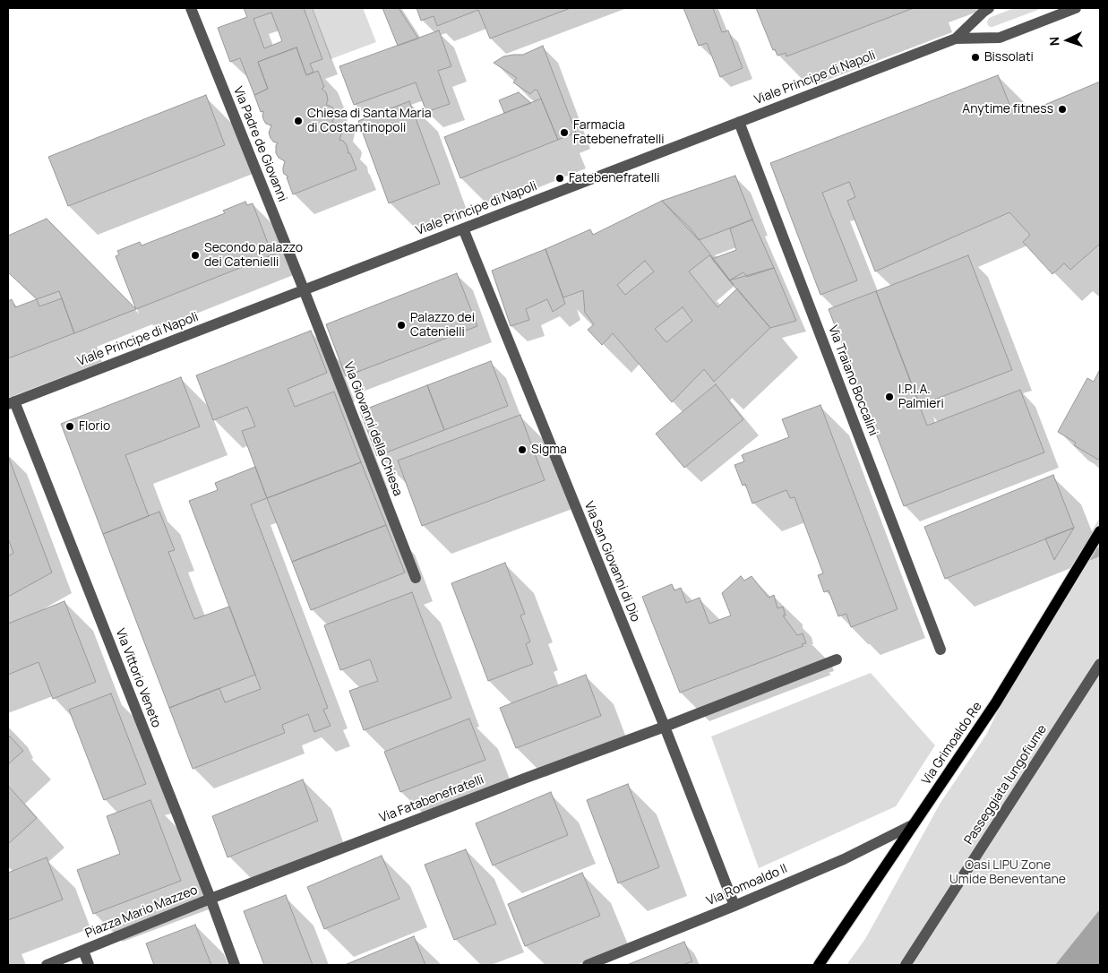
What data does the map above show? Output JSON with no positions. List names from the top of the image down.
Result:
{
  "streets": {
    "main road": ["Via Grimoaldo Re"],
    "street": [
      "Viale Principe di Napoli",
      "Via Padre de Giovanni",
      "Via Traiano Boccalini",
      "Via Giovanni della Chiesa",
      "Via San Giovanni di Dio",
      "Via Vittorio Veneto",
      "Passeggiata lungofiume",
      "Via Fatabenefratelli",
      "Via Romoaldo II",
      "Piazza Mario Mazzeo"
    ]
  },
  "crossings": [
    ["Viale Principe di Napoli", "Via Padre de Giovanni"],
    ["Viale Principe di Napoli", "Via Traiano Boccalini"],
    ["Viale Principe di Napoli", "Via Giovanni della Chiesa"],
    ["Viale Principe di Napoli", "Via San Giovanni di Dio"],
    ["Viale Principe di Napoli", "Via Vittorio Veneto"],
    ["Via Padre de Giovanni", "Via Giovanni della Chiesa"],
    ["Via San Giovanni di Dio", "Via Fatabenefratelli"],
    ["Via San Giovanni di Dio", "Via Romoaldo II"],
    ["Via Vittorio Veneto", "Via Fatabenefratelli"],
    ["Via Vittorio Veneto", "Piazza Mario Mazzeo"],
    ["Via Grimoaldo Re", "Via Romoaldo II"],
    ["Via Fatabenefratelli", "Piazza Mario Mazzeo"]
  ],
  "parks": ["Oasi LIPU Zone Umide Beneventane"],
  "places": [
    "Bissolati",
    "Anytime fitness",
    "Chiesa di Santa Maria di Costantinopoli",
    "Farmacia Fatebenefratelli",
    "Fatebenefratelli",
    "Secondo palazzo dei Catenielli",
    "Palazzo dei Catenielli",
    "I.P.I.A. Palmieri",
    "Florio",
    "Sigma"
  ],
  "north": "left"
}
